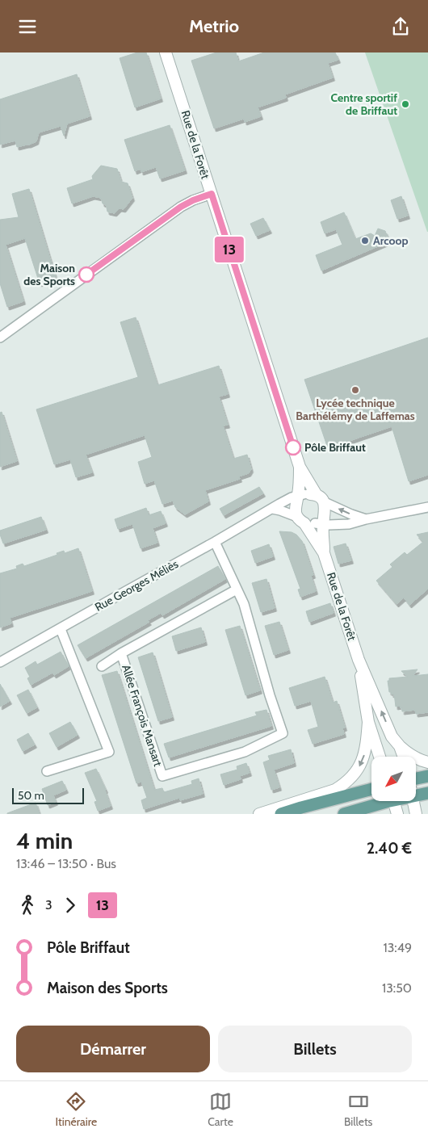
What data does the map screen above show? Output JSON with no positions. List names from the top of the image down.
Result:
{
  "streets": {
    "street": ["Rue de la Forêt", "Rue Georges Méliès", "Allée François Mansart"]
  },
  "crossings": [
    ["Rue de la Forêt", "Rue Georges Méliès"],
    ["Rue Georges Méliès", "Allée François Mansart"]
  ],
  "places": [
    "Centre sportif de Briffaut",
    "Arcoop",
    "Maison des Sports",
    "Lycée technique Barthélémy de Laffemas",
    "Pôle Briffaut"
  ],
  "lines": ["bus line 13"],
  "scale_bar": "50 m",
  "north": "bottom left",
  "page": {
    "header": "Metrio",
    "on_map": "13",
    "scale": "50 m",
    "heading": ["4 min", "13:46 – 13:50 · Bus", "2.40 €"],
    "legs": ["3", "13"],
    "list": [
      {
        "name": "Pôle Briffaut",
        "value": "13:49"
      },
      {
        "name": "Maison des Sports",
        "value": "13:50"
      }
    ],
    "buttons": ["Démarrer", "Billets"],
    "tabs": ["Itinéraire", "Carte", "Billets"]
  }
}
